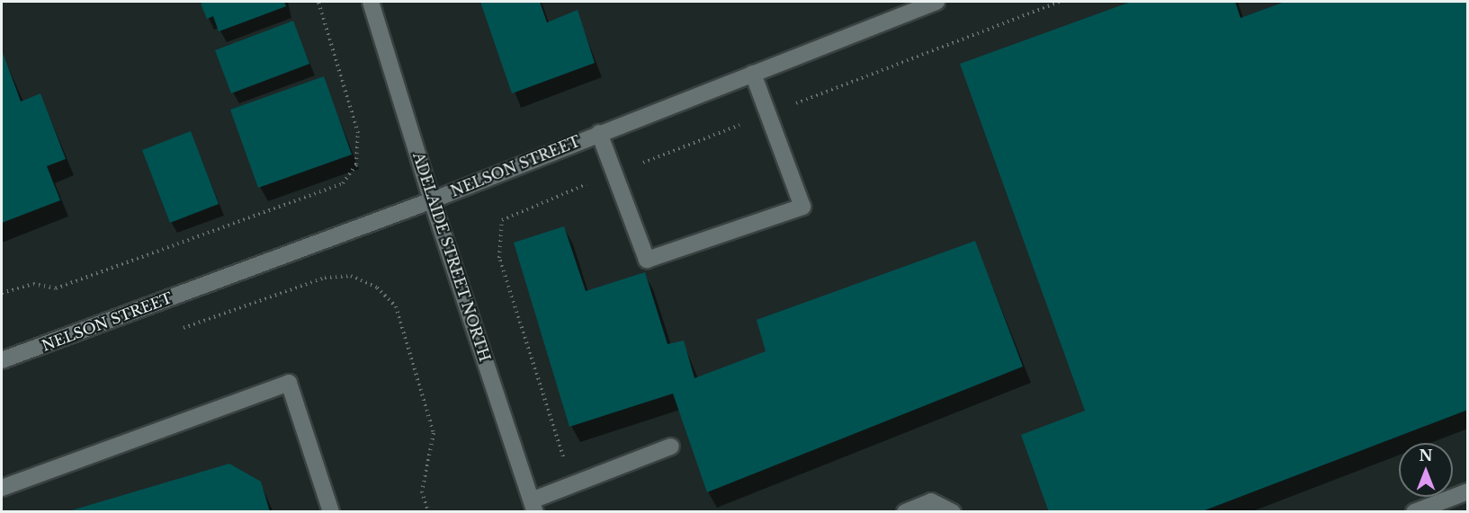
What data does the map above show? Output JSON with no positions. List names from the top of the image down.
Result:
{
  "streets": {
    "street": ["NELSON STREET", "ADELAIDE STREET NORTH"]
  },
  "crossings": [
    ["NELSON STREET", "ADELAIDE STREET NORTH"]
  ],
  "north": "top"
}
